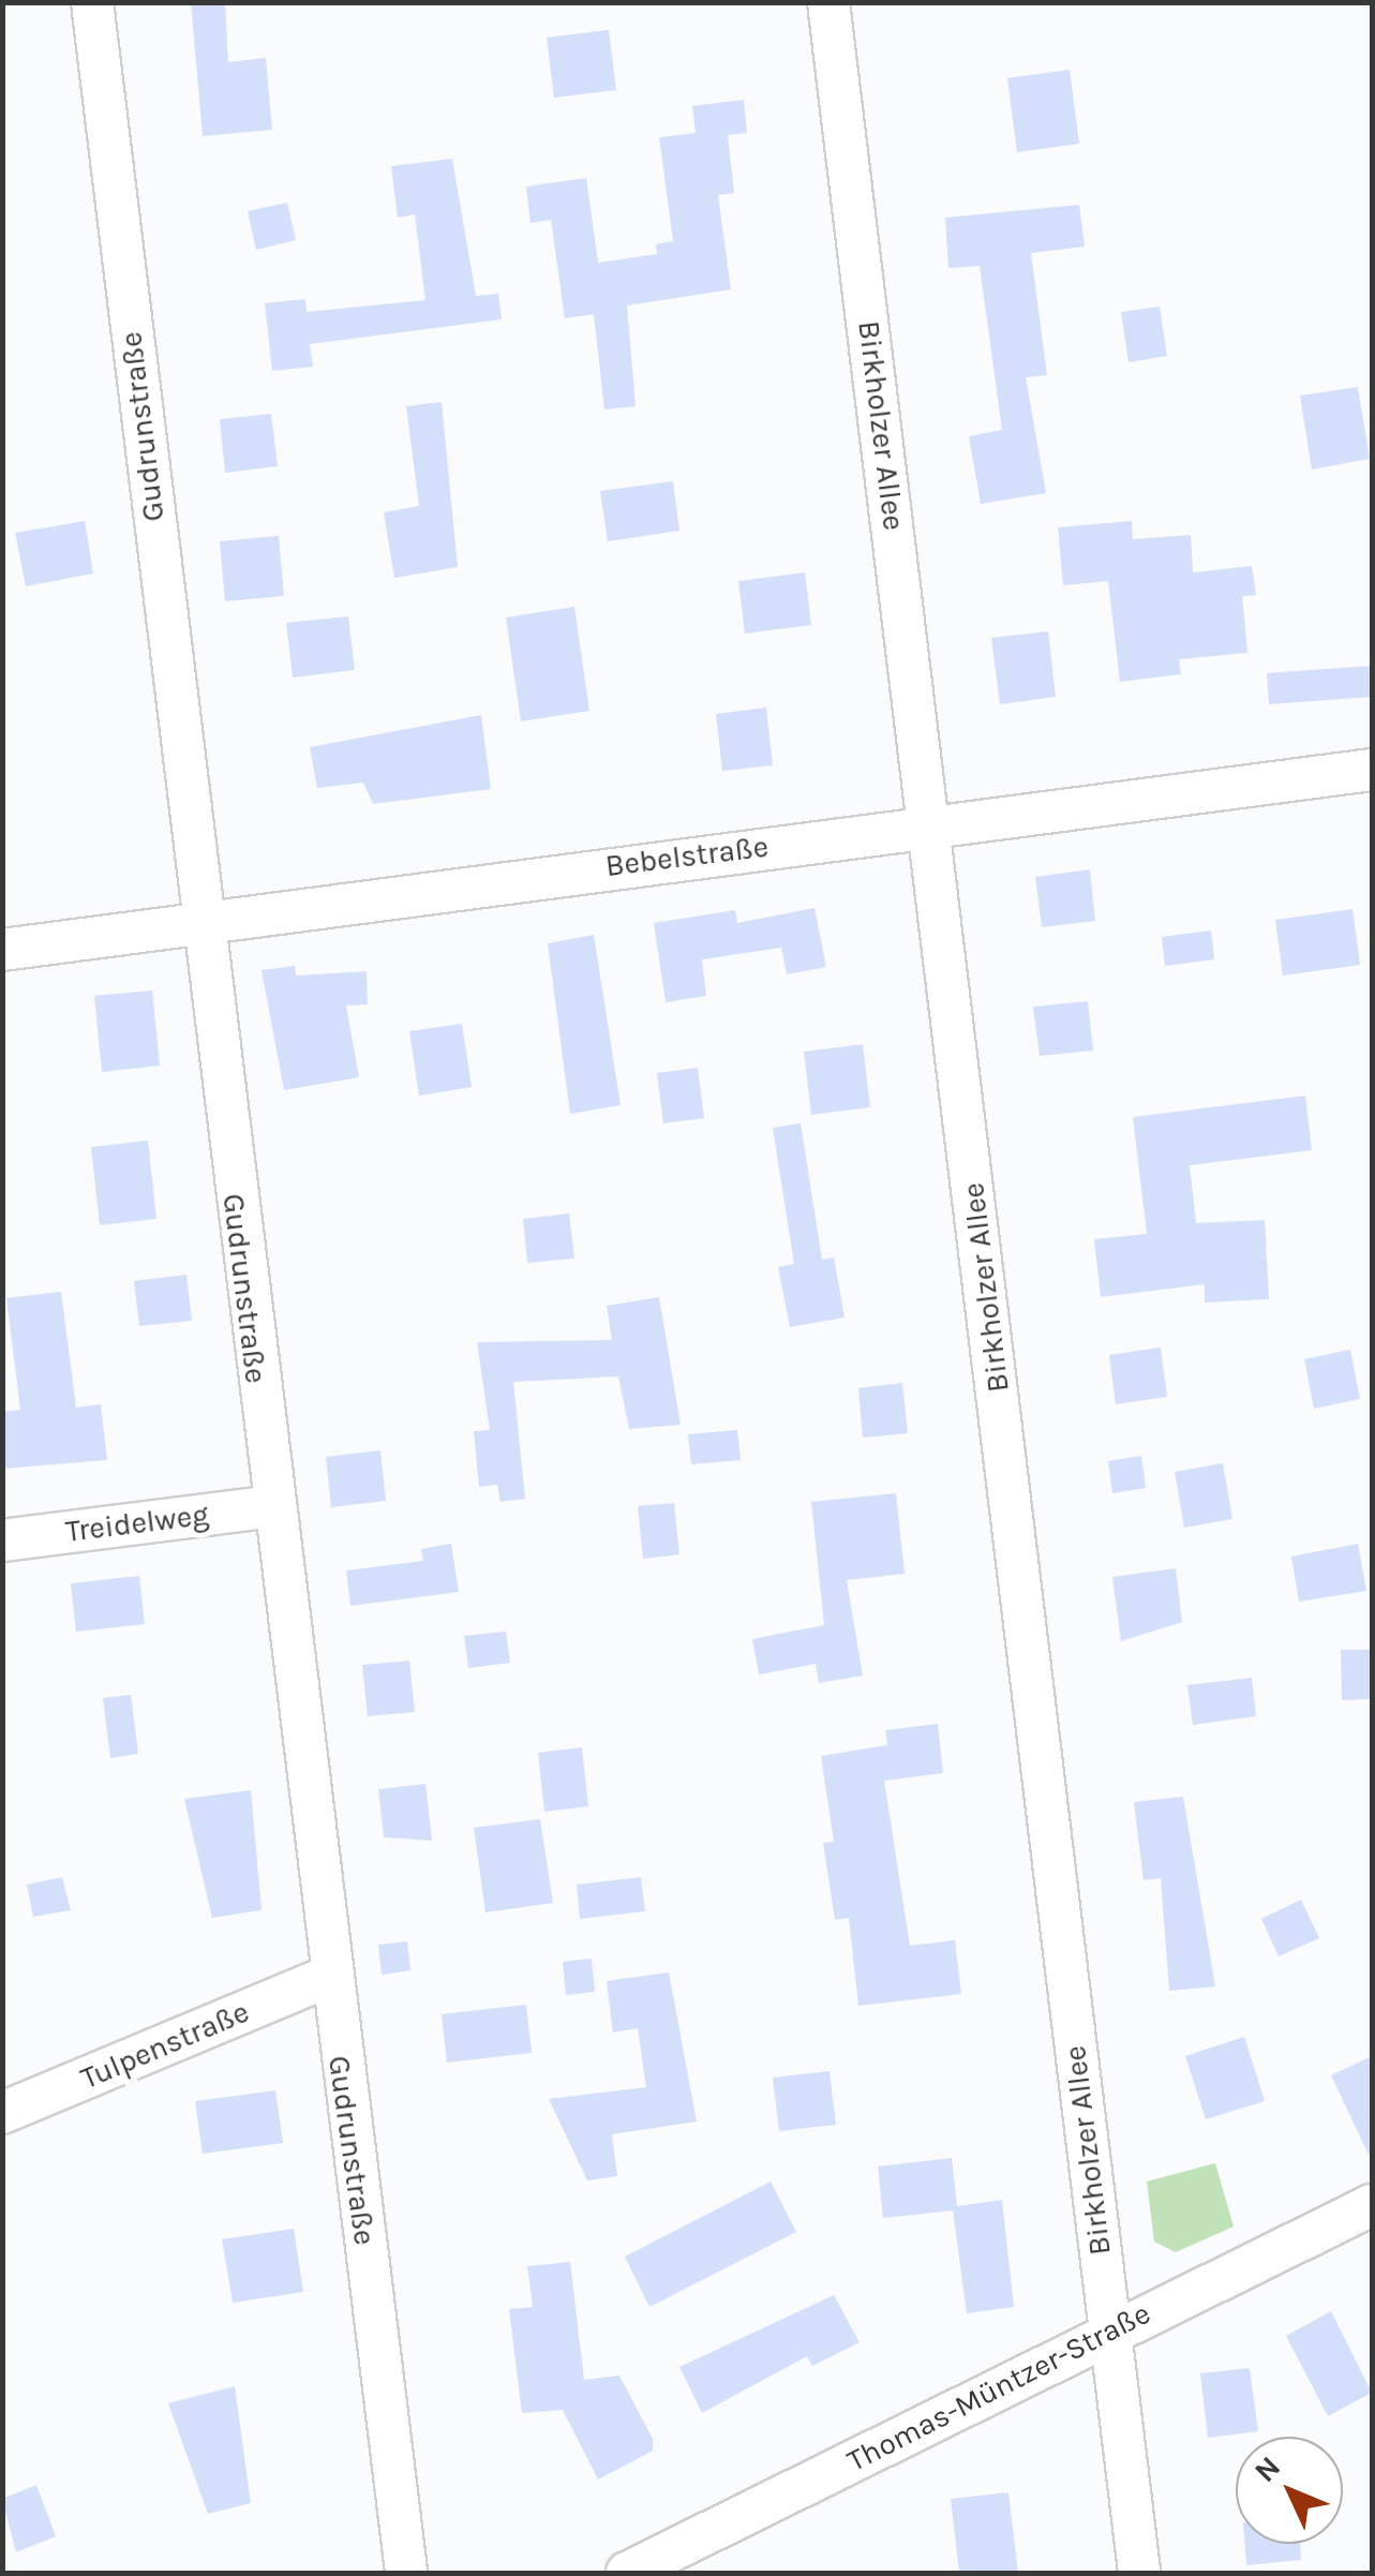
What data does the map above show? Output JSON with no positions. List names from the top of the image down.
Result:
{
  "streets": {
    "street": [
      "Birkholzer Allee",
      "Gudrunstraße",
      "Bebelstraße",
      "Treidelweg",
      "Tulpenstraße",
      "Thomas-Müntzer-Straße"
    ]
  },
  "crossings": [
    ["Birkholzer Allee", "Bebelstraße"],
    ["Birkholzer Allee", "Thomas-Müntzer-Straße"],
    ["Gudrunstraße", "Bebelstraße"],
    ["Gudrunstraße", "Treidelweg"],
    ["Gudrunstraße", "Tulpenstraße"]
  ],
  "north": "top left"
}
